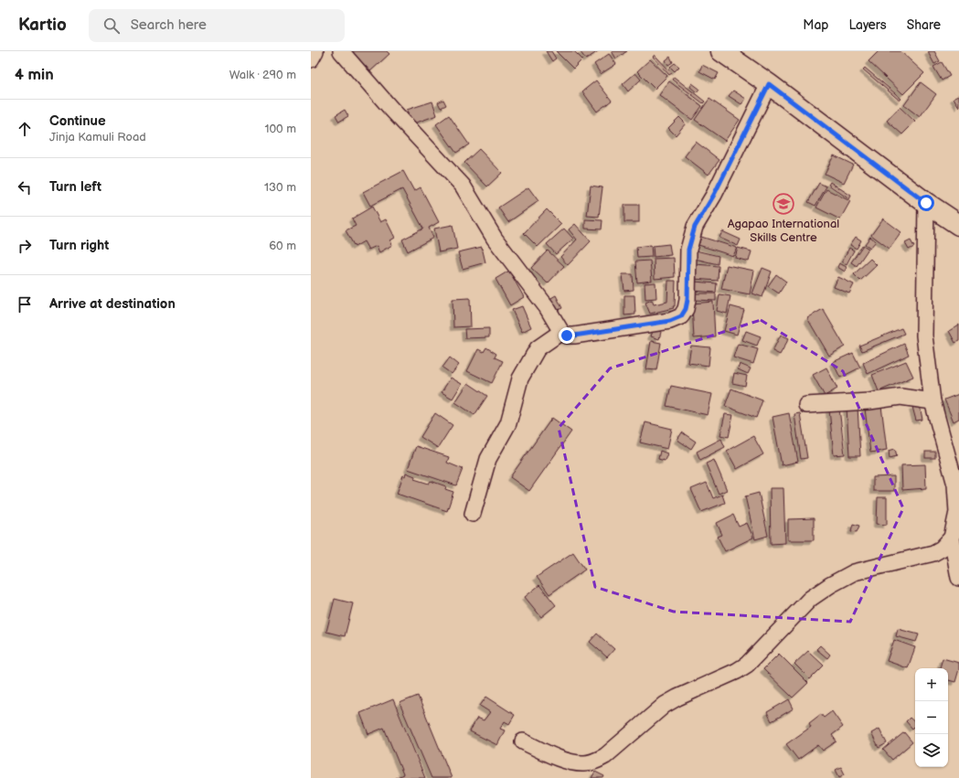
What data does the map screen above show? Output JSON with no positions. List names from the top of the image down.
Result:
{
  "places": {
    "school or university": ["Agapao International Skills Centre"]
  },
  "page": {
    "header": "Kartio",
    "search": "Search here",
    "nav": ["Map", "Layers", "Share"],
    "heading": ["4 min", "Walk · 290 m"],
    "list": [
      ["Continue", "Jinja Kamuli Road", "100 m"],
      ["Turn left", "130 m"],
      ["Turn right", "60 m"],
      "Arrive at destination"
    ],
    "map_buttons": ["+", "−"]
  }
}
